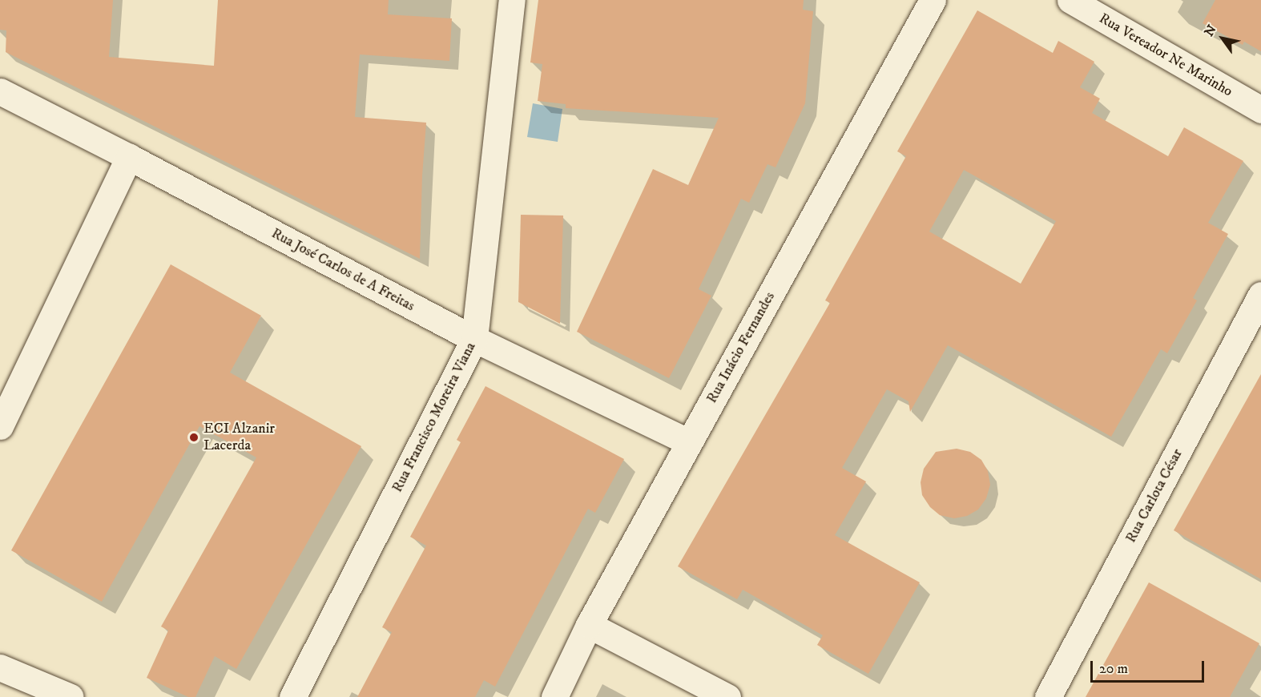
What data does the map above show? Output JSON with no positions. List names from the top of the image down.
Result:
{
  "streets": {
    "street": [
      "Rua Vereador Ne Marinho",
      "Rua José Carlos de A Freitas",
      "Rua Inácio Fernandes",
      "Rua Francisco Moreira Viana",
      "Rua Carlota César"
    ]
  },
  "crossings": [
    ["Rua José Carlos de A Freitas", "Rua Inácio Fernandes"],
    ["Rua José Carlos de A Freitas", "Rua Francisco Moreira Viana"]
  ],
  "places": ["ECI Alzanir Lacerda"],
  "scale_bar": "20 m",
  "north": "top left"
}
